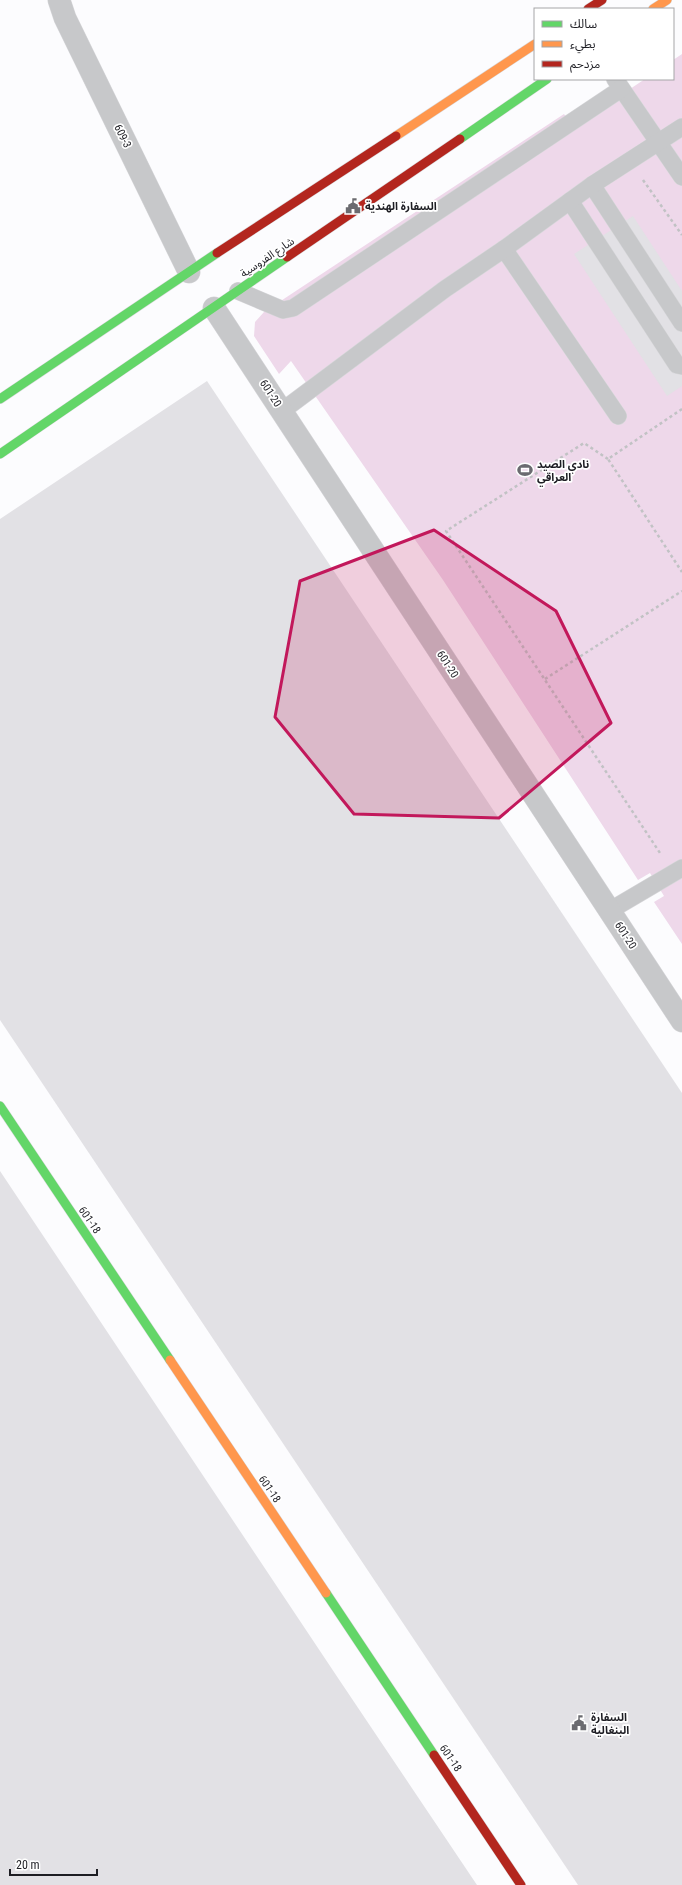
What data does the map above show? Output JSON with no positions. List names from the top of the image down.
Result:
{
  "streets": {
    "street": [
      "609-3",
      "شارع الفروسية",
      "601-20",
      "601-18"
    ]
  },
  "crossings": [
    ["شارع الفروسية", "601-20"]
  ],
  "places": {
    "public building": ["السفارة الهندية", "السفارة البنغالية"],
    "sports": ["نادي الصيد العراقي"]
  },
  "legend": ["سالك", "بطيء", "مزدحم"],
  "scale_bar": "20 m"
}
